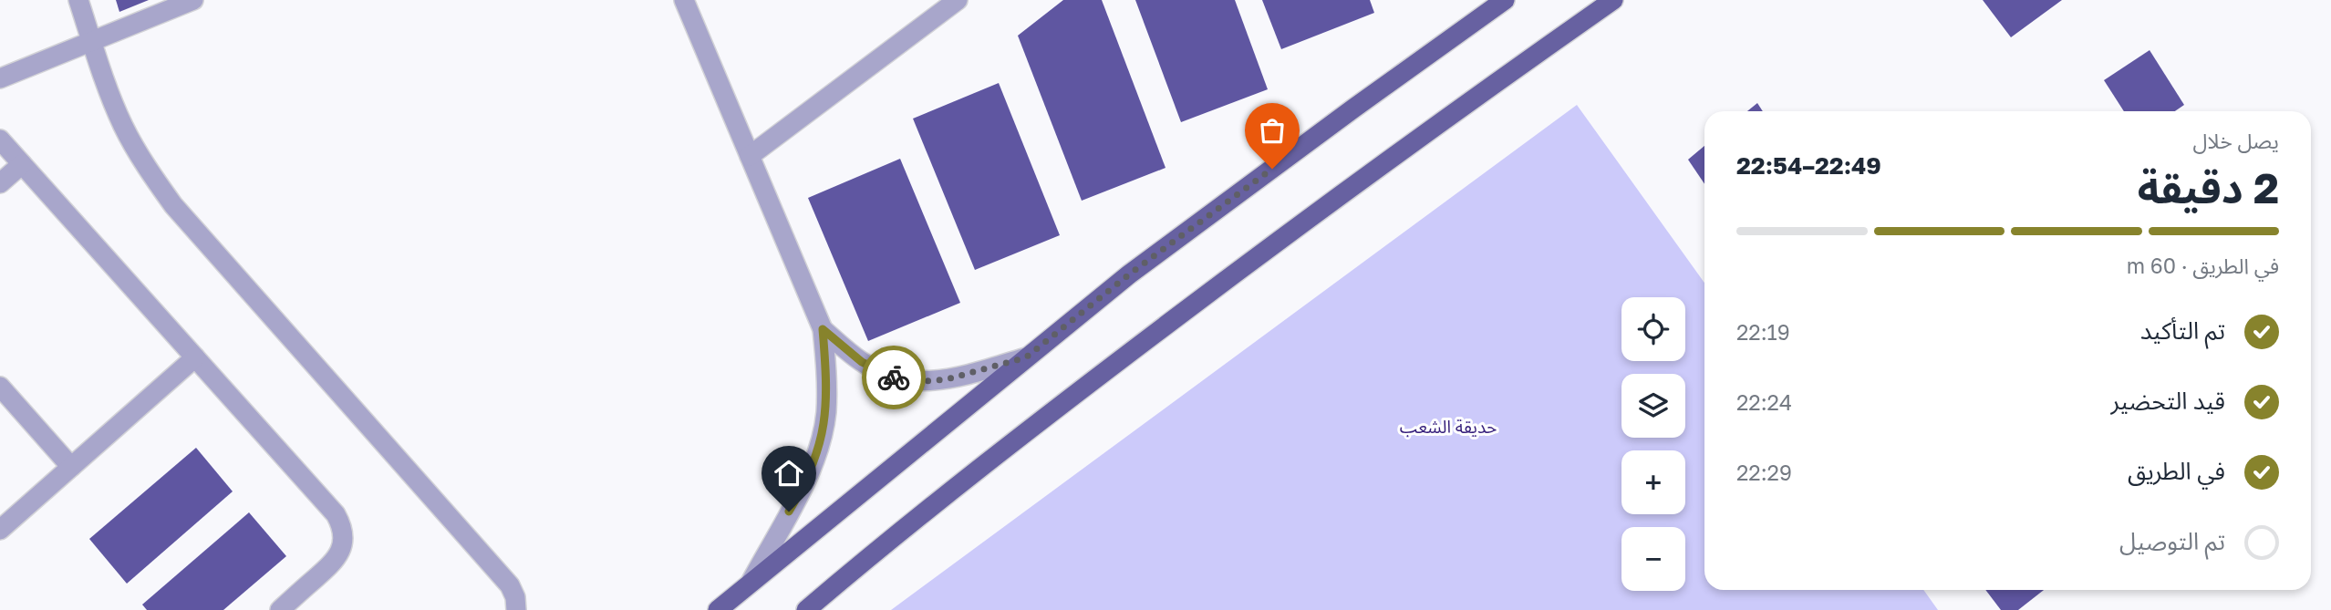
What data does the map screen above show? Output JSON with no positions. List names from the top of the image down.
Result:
{
  "parks": ["حديقة الشعب"],
  "page": {
    "heading": ["2 دقيقة", "يصل خلال", "22:49–22:54"],
    "bar": "في الطريق · 60 m",
    "list": [
      ["تم التأكيد", "22:19"],
      ["قيد التحضير", "22:24"],
      ["في الطريق", "22:29"],
      "تم التوصيل"
    ],
    "map_buttons": ["+", "−"]
  }
}
